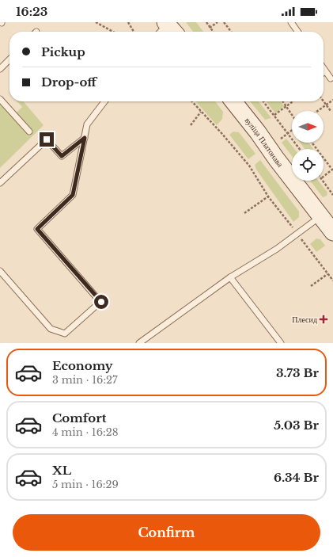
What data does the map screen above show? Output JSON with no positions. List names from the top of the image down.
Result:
{
  "streets": {
    "main road": ["вуліца Платонава"]
  },
  "places": {
    "health": ["Плесид"]
  },
  "north": "right",
  "page": {
    "status": "16:23",
    "banner": ["Pickup", "Drop-off"],
    "list": [
      {
        "name": "Economy",
        "note": "3 min · 16:27",
        "value": "3.73 Br"
      },
      {
        "name": "Comfort",
        "note": "4 min · 16:28",
        "value": "5.03 Br"
      },
      {
        "name": "XL",
        "note": "5 min · 16:29",
        "value": "6.34 Br"
      }
    ],
    "buttons": "Confirm"
  }
}
